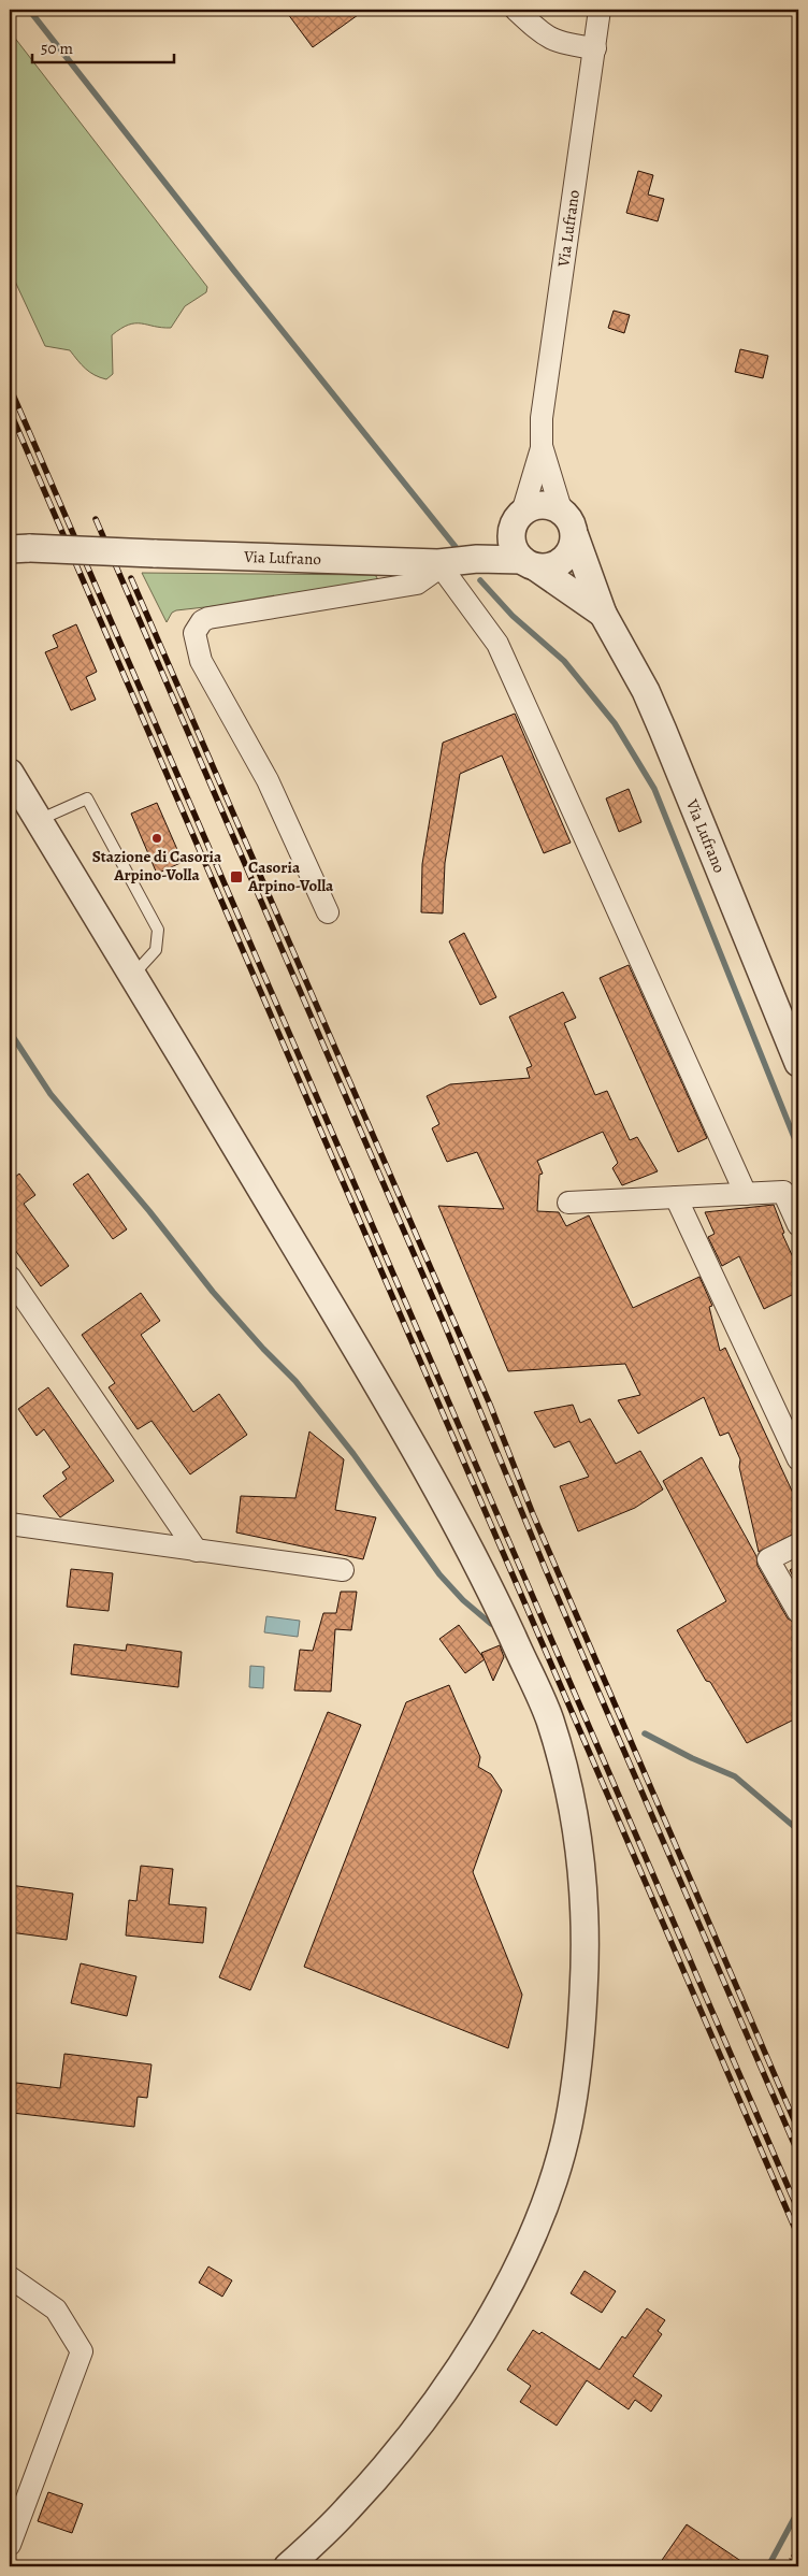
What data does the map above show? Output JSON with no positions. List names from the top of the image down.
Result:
{
  "streets": {
    "street": ["Via Lufrano"]
  },
  "places": {
    "other": ["Stazione di Casoria Arpino-Volla"],
    "transit": ["Casoria Arpino-Volla"]
  },
  "scale_bar": "50 m"
}
